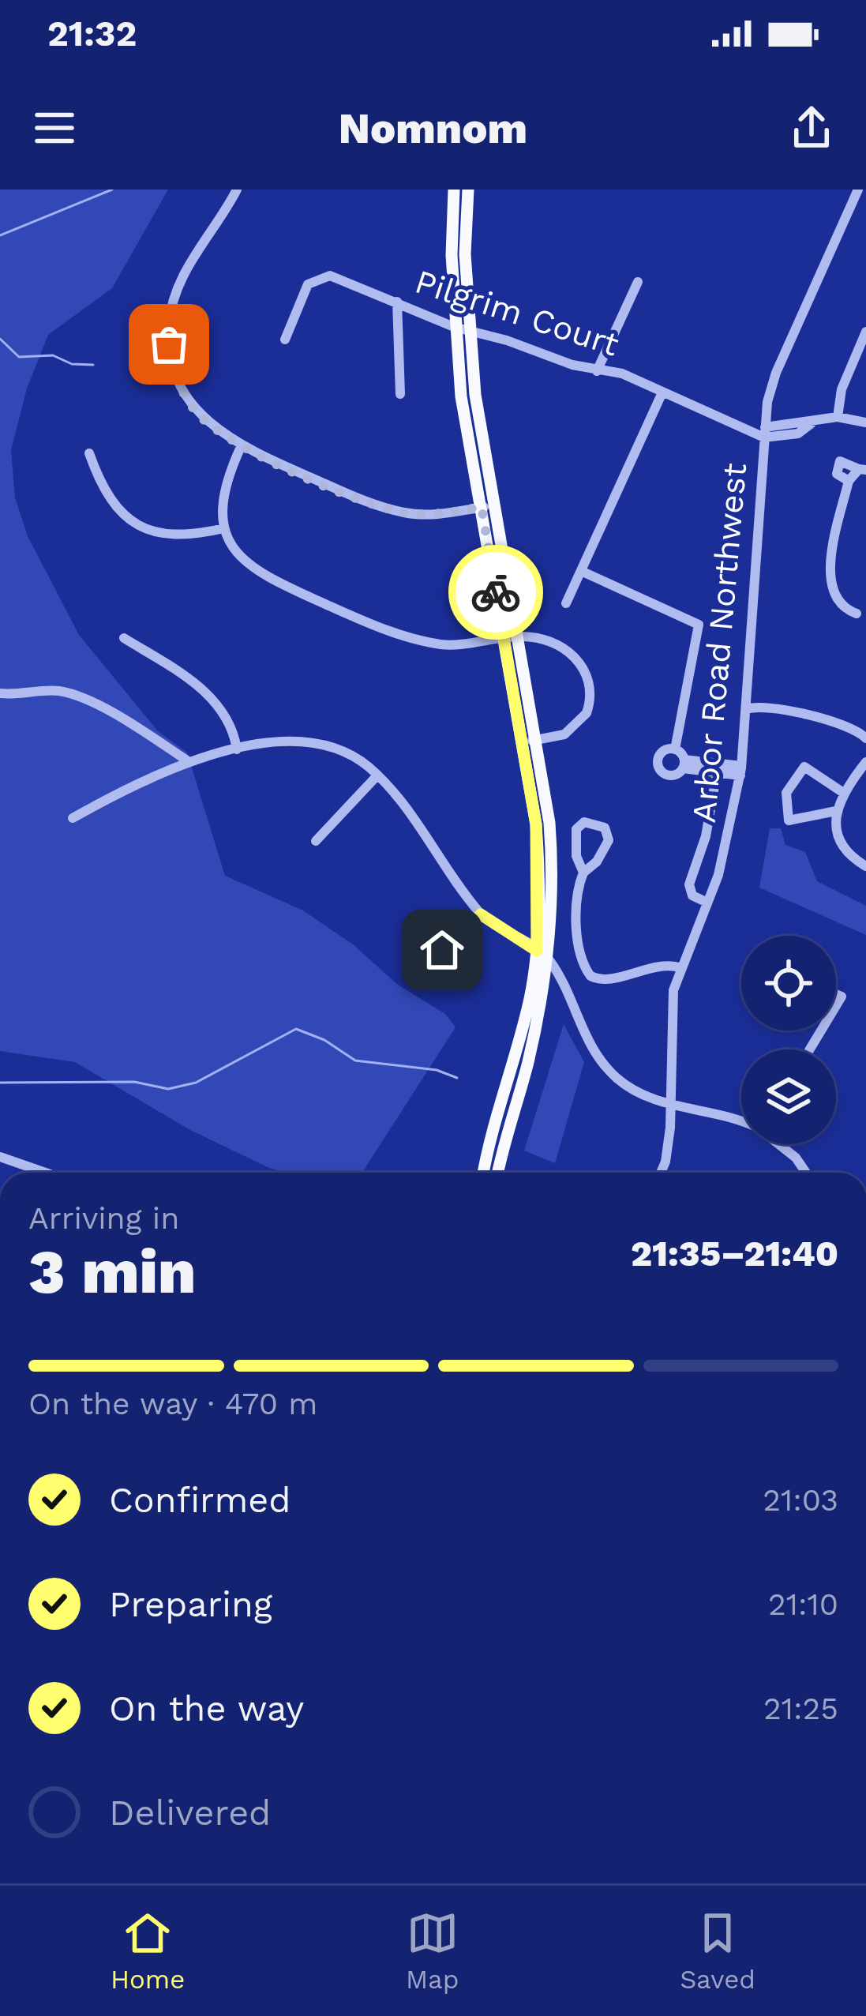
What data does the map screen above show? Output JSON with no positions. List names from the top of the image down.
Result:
{
  "streets": {
    "street": ["Pilgrim Court", "Arbor Road Northwest"]
  },
  "crossings": [
    ["Pilgrim Court", "Arbor Road Northwest"]
  ],
  "page": {
    "status": "21:32",
    "header": "Nomnom",
    "heading": ["3 min", "Arriving in", "21:35–21:40"],
    "bar": "On the way · 470 m",
    "list": [
      ["Confirmed", "21:03"],
      ["Preparing", "21:10"],
      ["On the way", "21:25"],
      "Delivered"
    ],
    "tabs": ["Home", "Map", "Saved"]
  }
}
